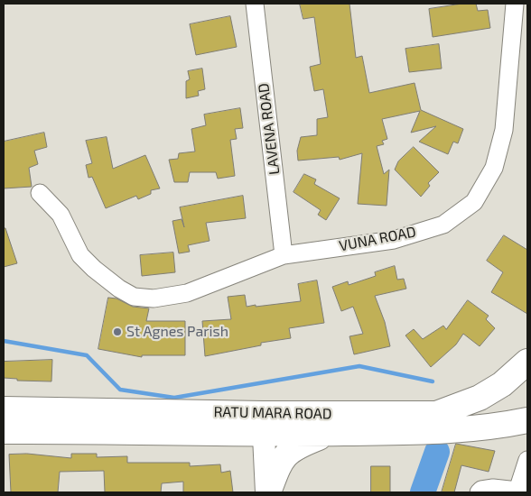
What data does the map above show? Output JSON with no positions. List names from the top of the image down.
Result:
{
  "streets": {
    "highway": ["RATU MARA ROAD"],
    "street": ["LAVENA ROAD", "VUNA ROAD"]
  },
  "crossings": [
    ["LAVENA ROAD", "VUNA ROAD"]
  ],
  "places": ["St Agnes Parish"]
}
